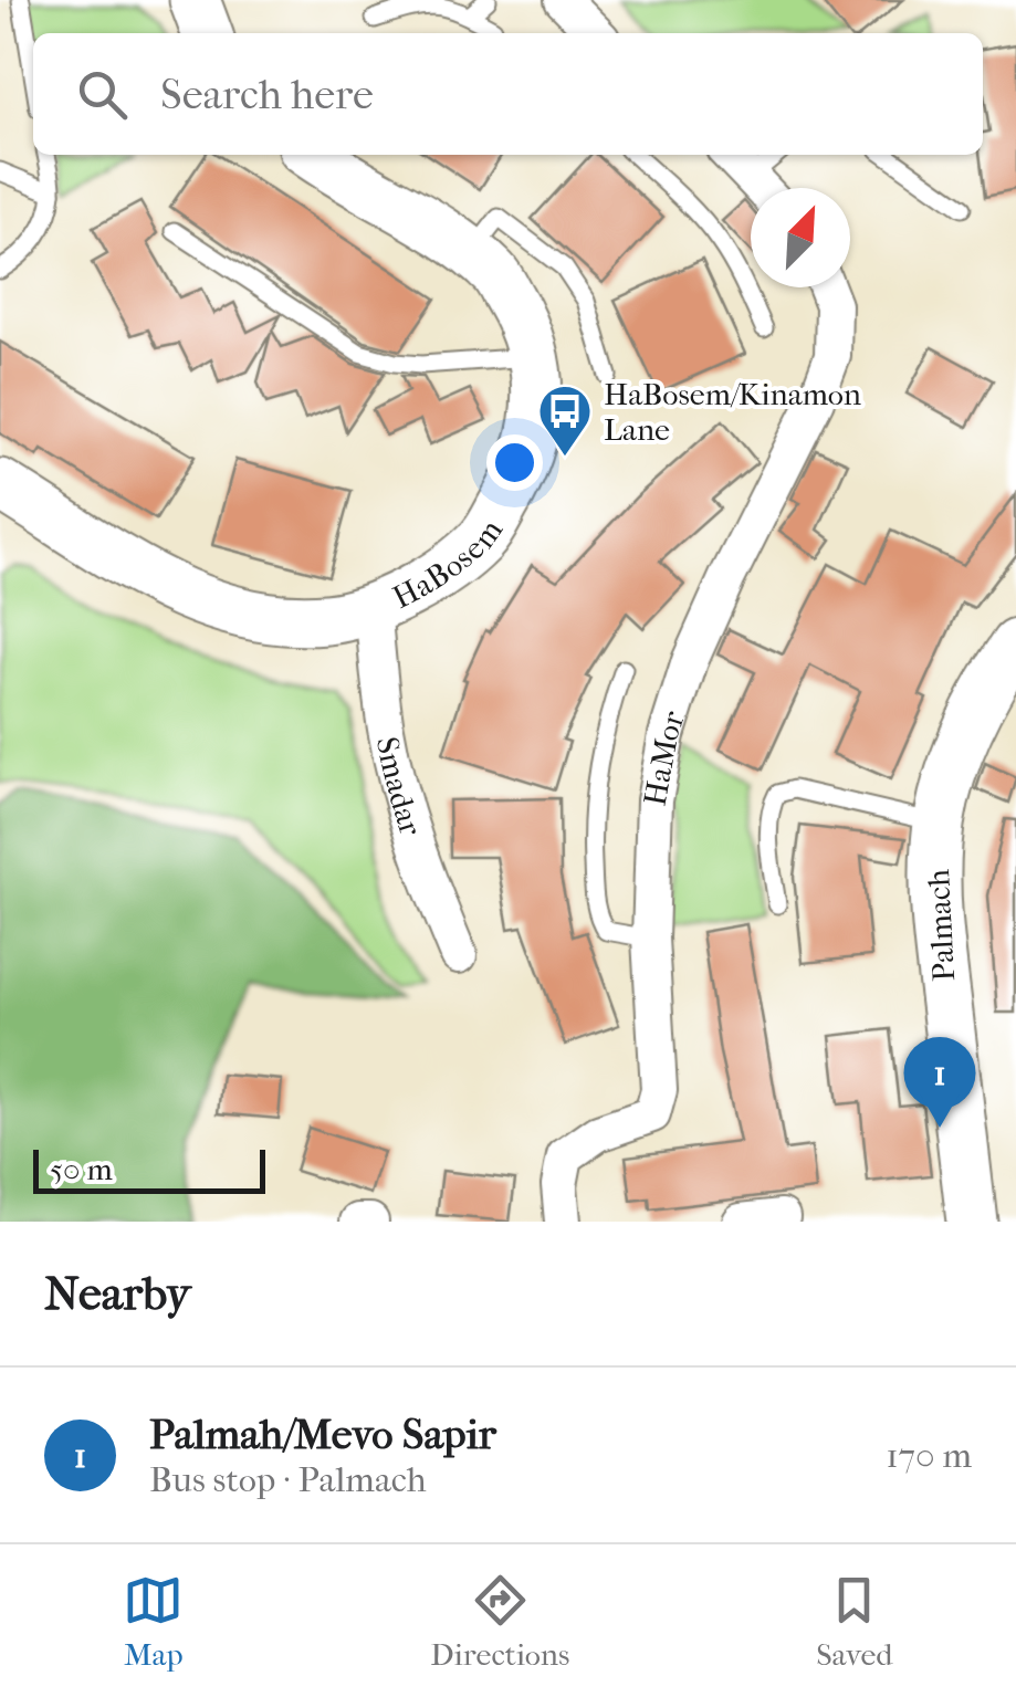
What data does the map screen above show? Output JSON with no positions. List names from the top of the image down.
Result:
{
  "streets": {
    "street": [
      "HaBosem",
      "HaMor",
      "Smadar",
      "Palmach"
    ]
  },
  "crossings": [
    ["HaBosem", "Smadar"]
  ],
  "places": {
    "bus stop": ["HaBosem/Kinamon Lane"]
  },
  "scale_bar": "50 m",
  "north": "top right",
  "page": {
    "search": "Search here",
    "pins": "1",
    "scale": "50 m",
    "heading": "Nearby",
    "list": [
      {
        "mark": "1",
        "name": "Palmah/Mevo Sapir",
        "note": "Bus stop · Palmach",
        "value": "170 m"
      }
    ],
    "nav": ["Map", "Directions", "Saved"]
  }
}
